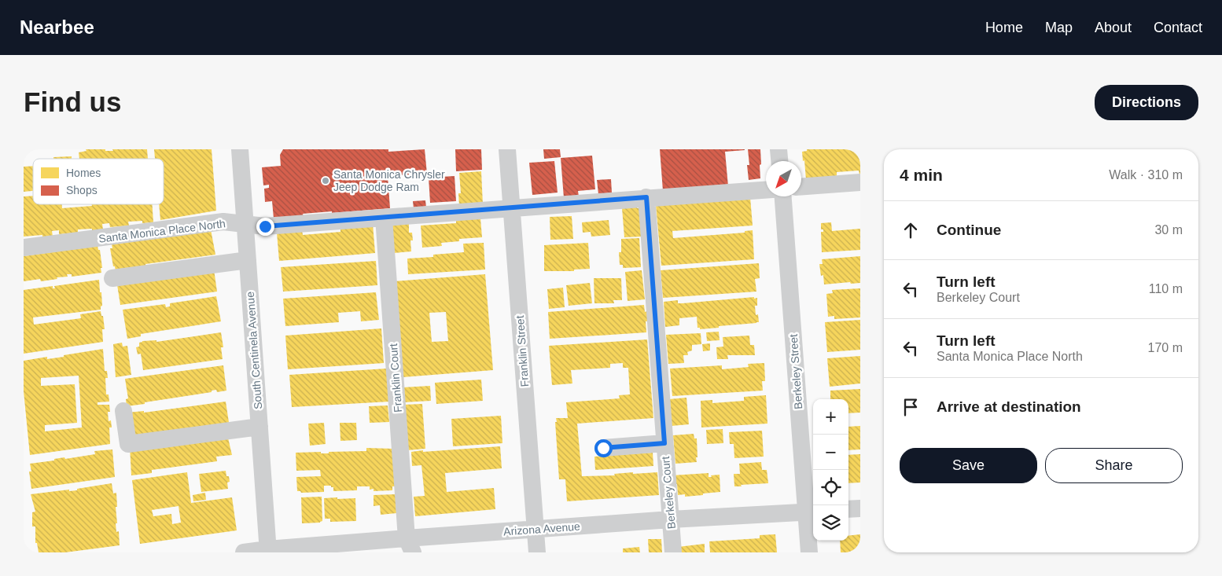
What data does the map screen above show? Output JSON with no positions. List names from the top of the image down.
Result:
{
  "streets": {
    "street": [
      "Santa Monica Place North",
      "South Centinela Avenue",
      "Franklin Street",
      "Berkeley Street",
      "Franklin Court",
      "Berkeley Court",
      "Arizona Avenue"
    ]
  },
  "crossings": [
    ["Santa Monica Place North", "South Centinela Avenue"],
    ["Santa Monica Place North", "Franklin Street"],
    ["Santa Monica Place North", "Franklin Court"],
    ["Santa Monica Place North", "Berkeley Court"],
    ["South Centinela Avenue", "Arizona Avenue"],
    ["Franklin Street", "Arizona Avenue"],
    ["Berkeley Street", "Arizona Avenue"],
    ["Franklin Court", "Arizona Avenue"],
    ["Berkeley Court", "Arizona Avenue"]
  ],
  "places": ["Santa Monica Chrysler Jeep Dodge Ram"],
  "legend": ["Homes", "Shops"],
  "north": "bottom left",
  "page": {
    "header": "Nearbee",
    "nav": [
      "Home",
      "Map",
      "About",
      "Contact"
    ],
    "buttons": [
      "Directions",
      ["Save", "Share"]
    ],
    "title": "Find us",
    "heading": ["4 min", "Walk · 310 m"],
    "list": [
      ["Continue", "30 m"],
      ["Turn left", "Berkeley Court", "110 m"],
      ["Turn left", "Santa Monica Place North", "170 m"],
      "Arrive at destination"
    ],
    "map_buttons": ["+", "−"]
  }
}
